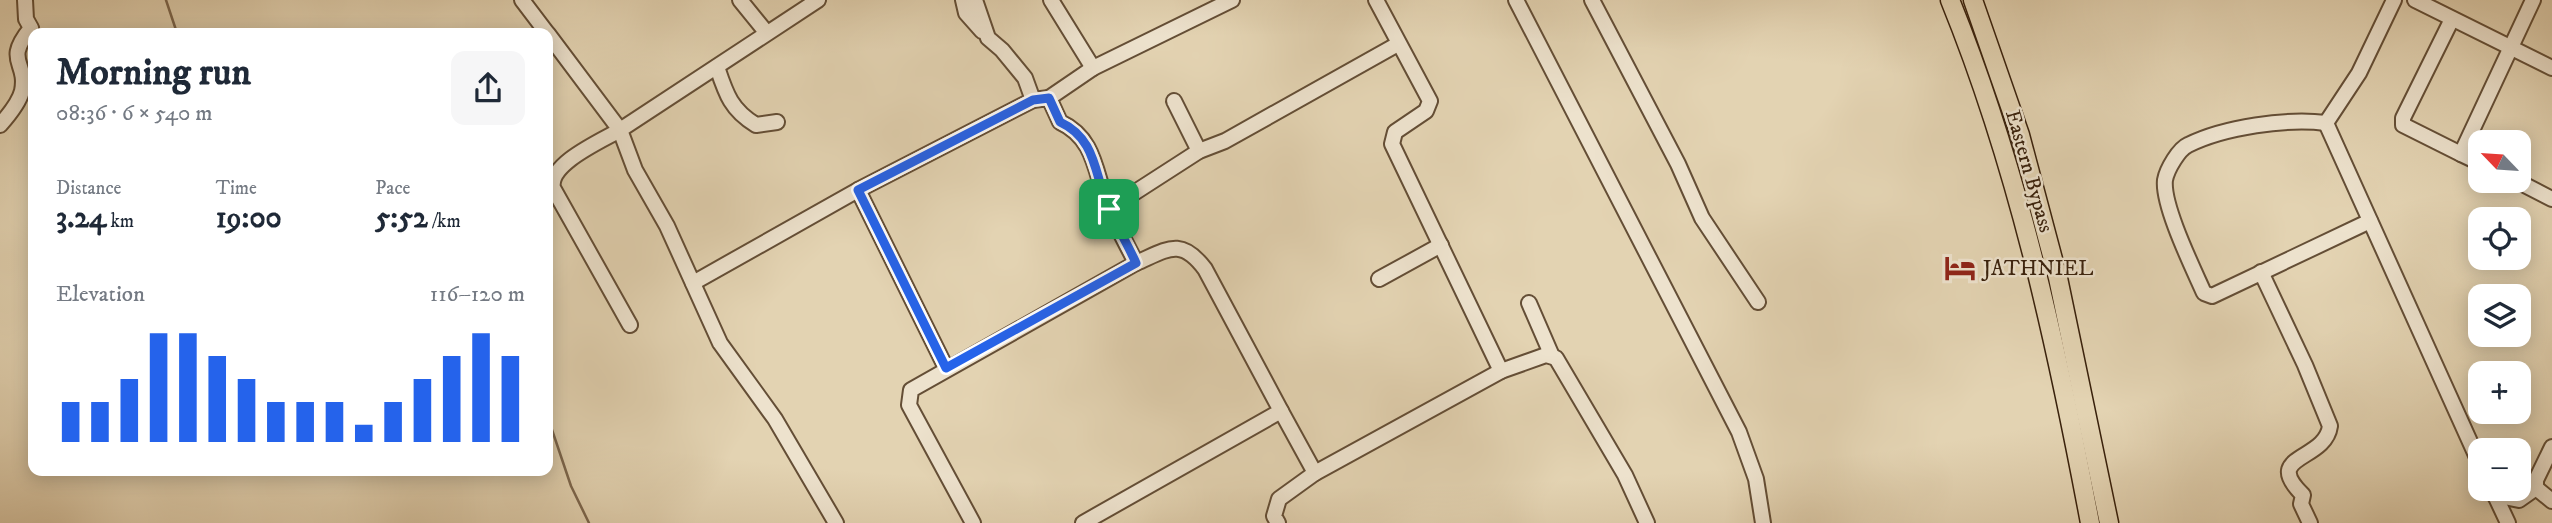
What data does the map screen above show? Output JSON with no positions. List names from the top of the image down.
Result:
{
  "streets": {
    "main road": ["Eastern Bypass"]
  },
  "places": {
    "hotel": ["JATHNIEL"]
  },
  "north": "top left",
  "page": {
    "heading": ["Morning run", "08:36 · 6 × 540 m"],
    "map_buttons": ["+", "−"],
    "stats": [
      ["Distance", "3.24 km"],
      ["Time", "19:00"],
      ["Pace", "5:52 /km"]
    ],
    "chart": ["Elevation", "116–120 m"]
  }
}
